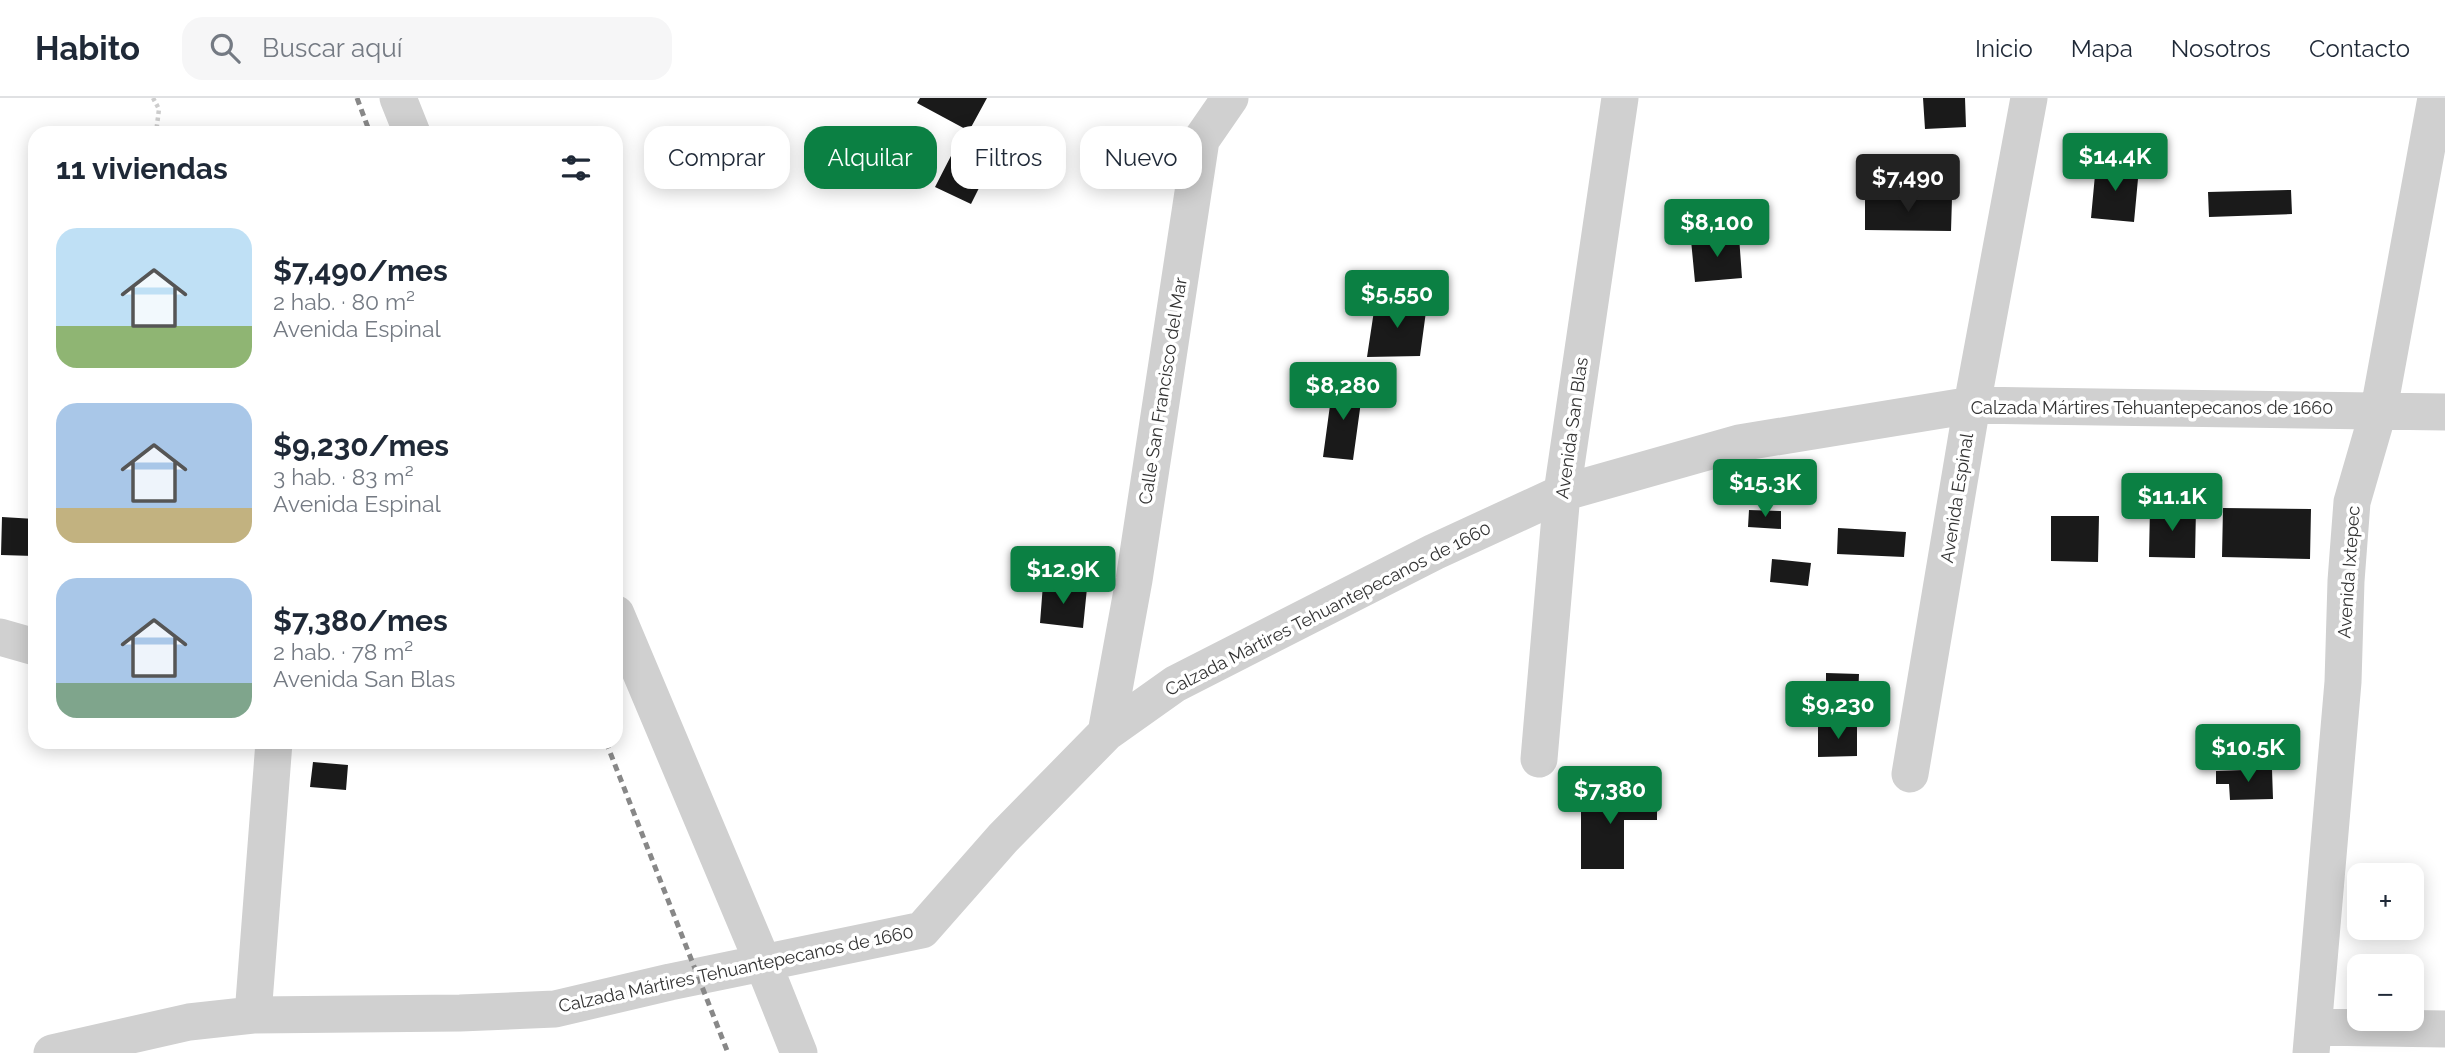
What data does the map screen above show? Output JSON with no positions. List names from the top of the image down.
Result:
{
  "streets": {
    "street": [
      "Calle San Francisco del Mar",
      "Calzada Mártires Tehuantepecanos de 1660",
      "Avenida San Blas",
      "Avenida Espinal",
      "Avenida Ixtepec"
    ]
  },
  "crossings": [
    ["Calle San Francisco del Mar", "Calzada Mártires Tehuantepecanos de 1660"],
    ["Calzada Mártires Tehuantepecanos de 1660", "Avenida San Blas"],
    ["Calzada Mártires Tehuantepecanos de 1660", "Avenida Espinal"],
    ["Calzada Mártires Tehuantepecanos de 1660", "Avenida Ixtepec"]
  ],
  "page": {
    "header": "Habito",
    "search": "Buscar aquí",
    "nav": [
      "Inicio",
      "Mapa",
      "Nosotros",
      "Contacto"
    ],
    "chip": [
      "Comprar",
      "Alquilar",
      "Filtros",
      "Nuevo"
    ],
    "heading": "11 viviendas",
    "price": [
      "$14.4K",
      "$7,490",
      "$8,100",
      "$5,550",
      "$8,280",
      "$15.3K",
      "$11.1K",
      "$12.9K",
      "$9,230",
      "$10.5K",
      "$7,380"
    ],
    "list": [
      {
        "name": "$7,490/mes",
        "note": "2 hab. · 80 m² · Avenida Espinal"
      },
      {
        "name": "$9,230/mes",
        "note": "3 hab. · 83 m² · Avenida Espinal"
      },
      {
        "name": "$7,380/mes",
        "note": "2 hab. · 78 m² · Avenida San Blas"
      }
    ],
    "map_buttons": ["+", "−"]
  }
}
